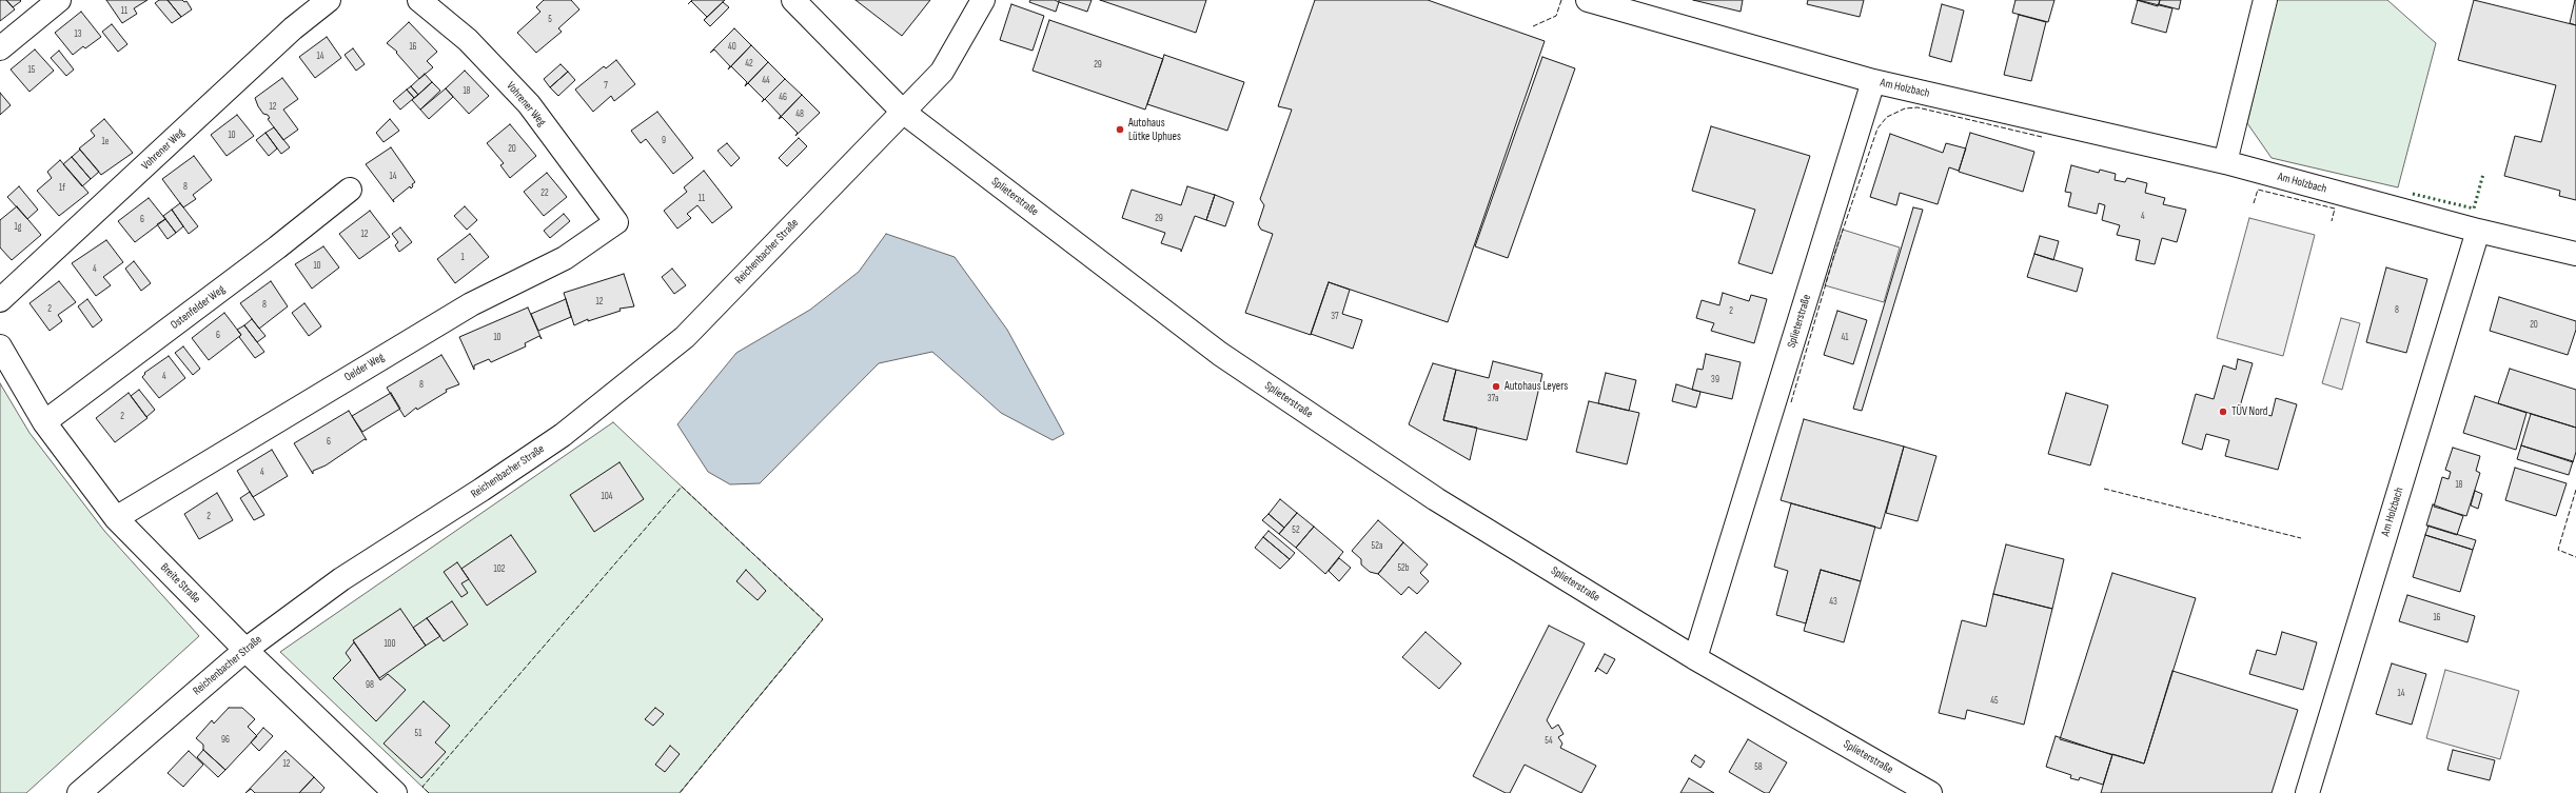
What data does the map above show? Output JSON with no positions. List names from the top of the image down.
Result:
{
  "streets": {
    "street": [
      "Am Holzbach",
      "Vohrener Weg",
      "Splieterstraße",
      "Reichenbacher Straße",
      "Ostenfelder Weg",
      "Oelder Weg",
      "Breite Straße"
    ]
  },
  "crossings": [
    ["Am Holzbach", "Splieterstraße"],
    ["Vohrener Weg", "Oelder Weg"],
    ["Splieterstraße", "Reichenbacher Straße"],
    ["Reichenbacher Straße", "Breite Straße"],
    ["Ostenfelder Weg", "Breite Straße"],
    ["Oelder Weg", "Breite Straße"]
  ],
  "places": ["Autohaus Lütke Uphues", "Autohaus Leyers", "TÜV Nord"],
  "house_numbers": [
    "11",
    "5",
    "13",
    "16",
    "40",
    "14",
    "42",
    "29",
    "15",
    "44",
    "7",
    "18",
    "46",
    "12",
    "48",
    "10",
    "9",
    "1e",
    "20",
    "14",
    "8",
    "1f",
    "22",
    "11",
    "4",
    "29",
    "6",
    "1g",
    "12",
    "1",
    "10",
    "4",
    "12",
    "8",
    "2",
    "8",
    "2",
    "37",
    "20",
    "6",
    "10",
    "41",
    "4",
    "39",
    "8",
    "37a",
    "2",
    "6",
    "4",
    "18",
    "104",
    "2",
    "52",
    "52a",
    "52b",
    "102",
    "43",
    "16",
    "100",
    "98",
    "14",
    "45",
    "51",
    "96",
    "54",
    "12",
    "58"
  ]
}
